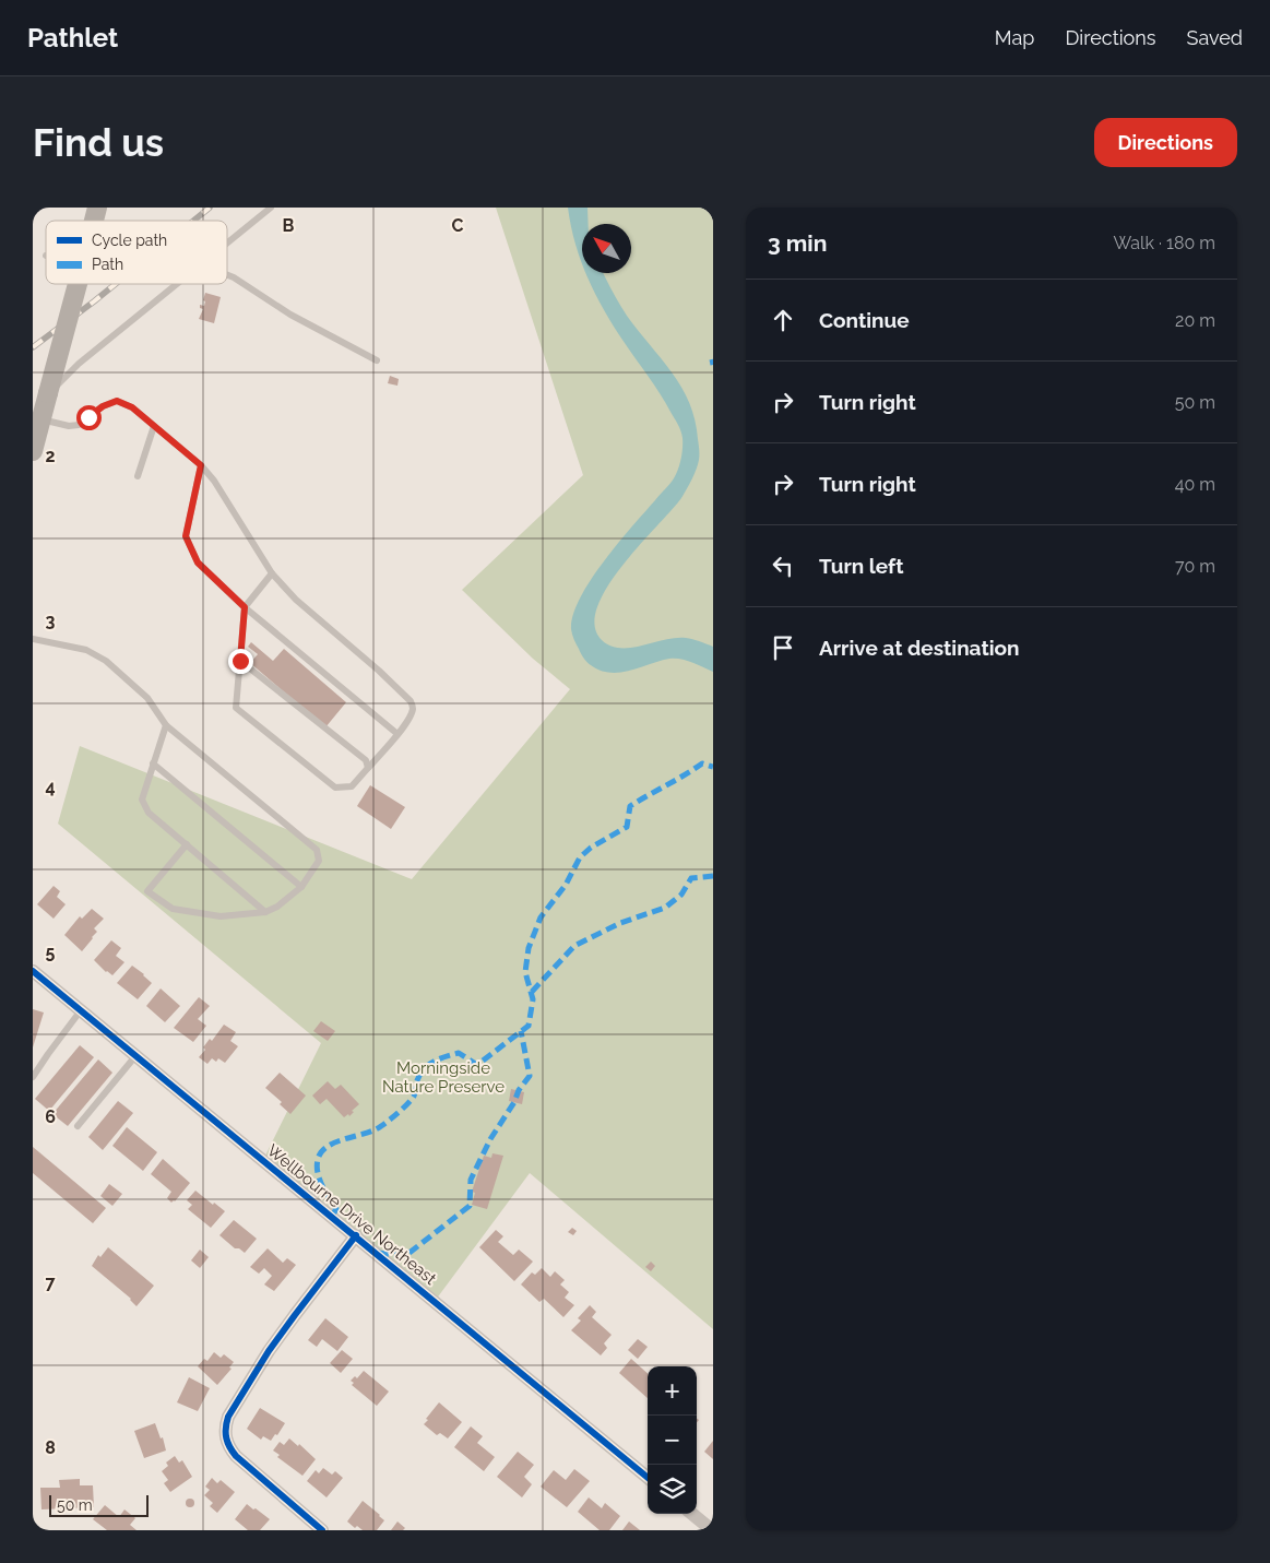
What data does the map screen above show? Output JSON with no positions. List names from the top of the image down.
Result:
{
  "streets": {
    "street": ["Wellbourne Drive Northeast"]
  },
  "parks": ["Morningside Nature Preserve"],
  "legend": ["Cycle path", "Path"],
  "scale_bar": "50 m",
  "north": "top left",
  "page": {
    "header": "Pathlet",
    "nav": ["Map", "Directions", "Saved"],
    "buttons": "Directions",
    "title": "Find us",
    "heading": ["3 min", "Walk · 180 m"],
    "list": [
      ["Continue", "20 m"],
      ["Turn right", "50 m"],
      ["Turn right", "40 m"],
      ["Turn left", "70 m"],
      "Arrive at destination"
    ],
    "map_buttons": ["+", "−"],
    "scale": "50 m"
  },
  "grid": {
    "columns": ["B", "C"],
    "rows": [
      "2",
      "3",
      "4",
      "5",
      "6",
      "7",
      "8"
    ]
  }
}
